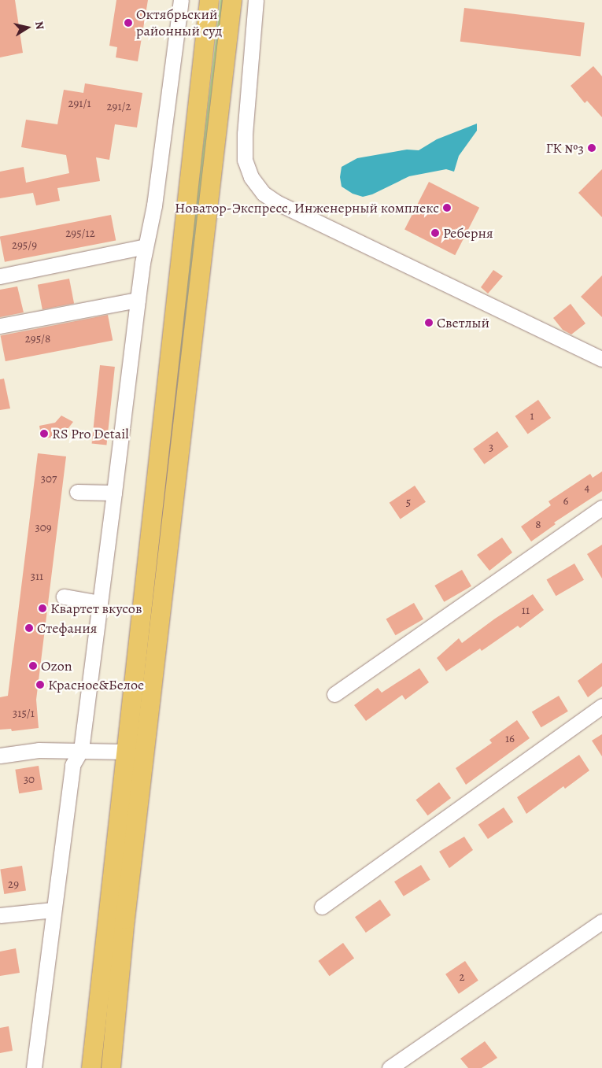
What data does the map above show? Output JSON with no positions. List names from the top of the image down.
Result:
{
  "places": [
    "Октябрьский районный суд",
    "ГК №3",
    "Новатор-Экспресс, Инженерный комплекс",
    "Реберня",
    "Светлый",
    "RS Pro Detail",
    "Квартет вкусов",
    "Стефания",
    "Ozon",
    "Красное&Белое"
  ],
  "house_numbers": [
    "291/1",
    "291/2",
    "295/12",
    "295/9",
    "295/8",
    "1",
    "3",
    "307",
    "4",
    "6",
    "5",
    "8",
    "309",
    "311",
    "11",
    "315/1",
    "16",
    "30",
    "29",
    "2"
  ],
  "north": "right"
}
